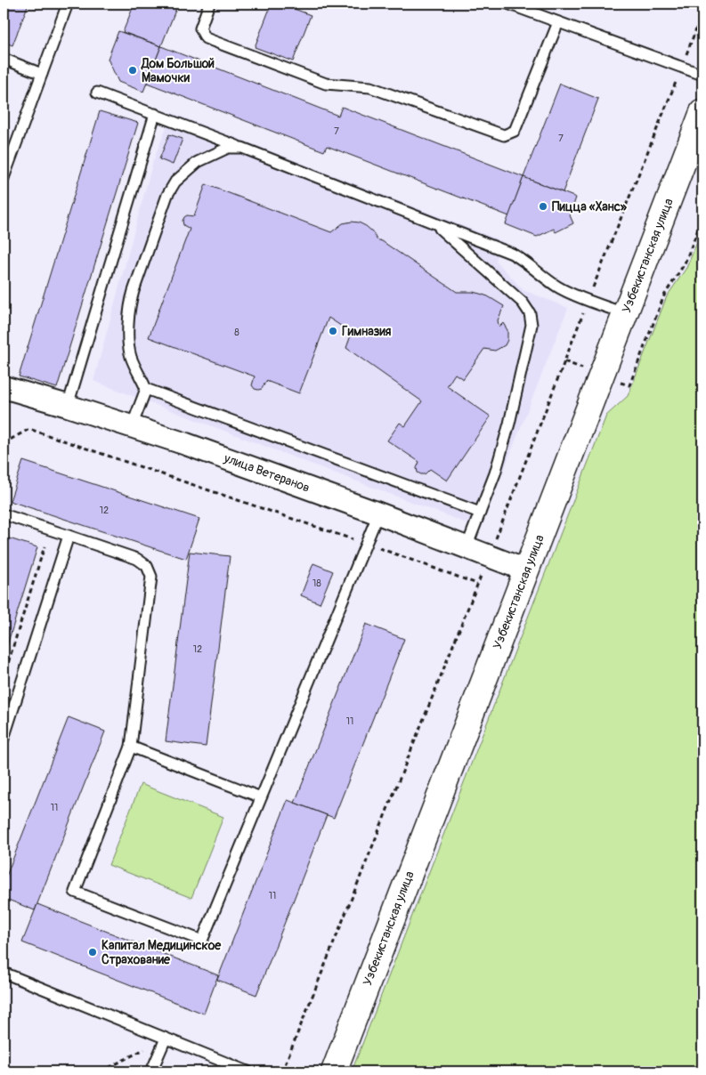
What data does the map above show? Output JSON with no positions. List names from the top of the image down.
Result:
{
  "streets": {
    "main road": ["Узбекистанская улица"],
    "street": ["улица Ветеранов"]
  },
  "crossings": [
    ["Узбекистанская улица", "улица Ветеранов"]
  ],
  "places": [
    "Дом Большой Мамочки",
    "Пицца «Ханс»",
    "Гимназия",
    "Капитал Медицинское Страхование"
  ],
  "house_numbers": [
    "7",
    "7",
    "8",
    "12",
    "18",
    "12",
    "11",
    "11",
    "11"
  ]
}
